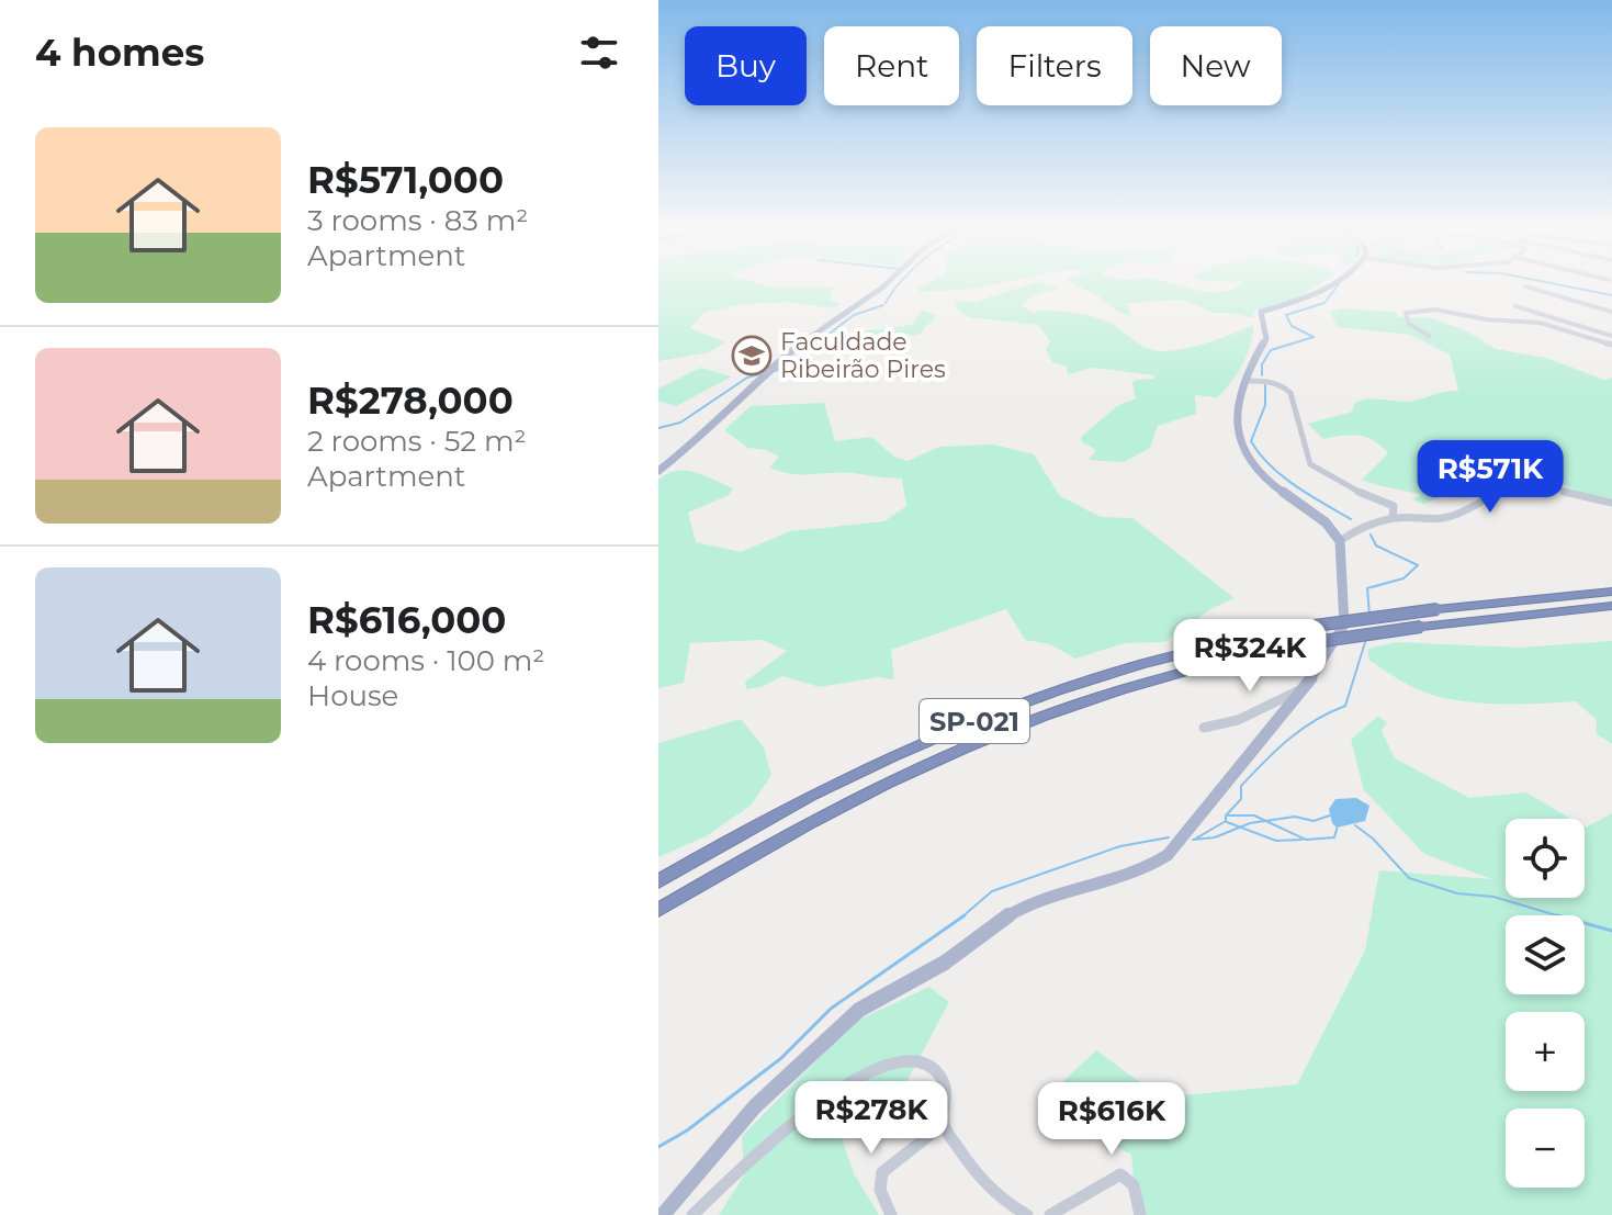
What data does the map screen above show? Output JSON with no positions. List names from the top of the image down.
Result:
{
  "streets": {
    "highway": ["SP-021"]
  },
  "places": {
    "school or university": ["Faculdade Ribeirão Pires"]
  },
  "page": {
    "heading": "4 homes",
    "chip": [
      "Buy",
      "Rent",
      "Filters",
      "New"
    ],
    "list": [
      {
        "name": "R$571,000",
        "note": "3 rooms · 83 m² · Apartment"
      },
      {
        "name": "R$278,000",
        "note": "2 rooms · 52 m² · Apartment"
      },
      {
        "name": "R$616,000",
        "note": "4 rooms · 100 m² · House"
      }
    ],
    "price": [
      "R$571K",
      "R$324K",
      "R$278K",
      "R$616K"
    ],
    "map_buttons": ["+", "−"]
  }
}
